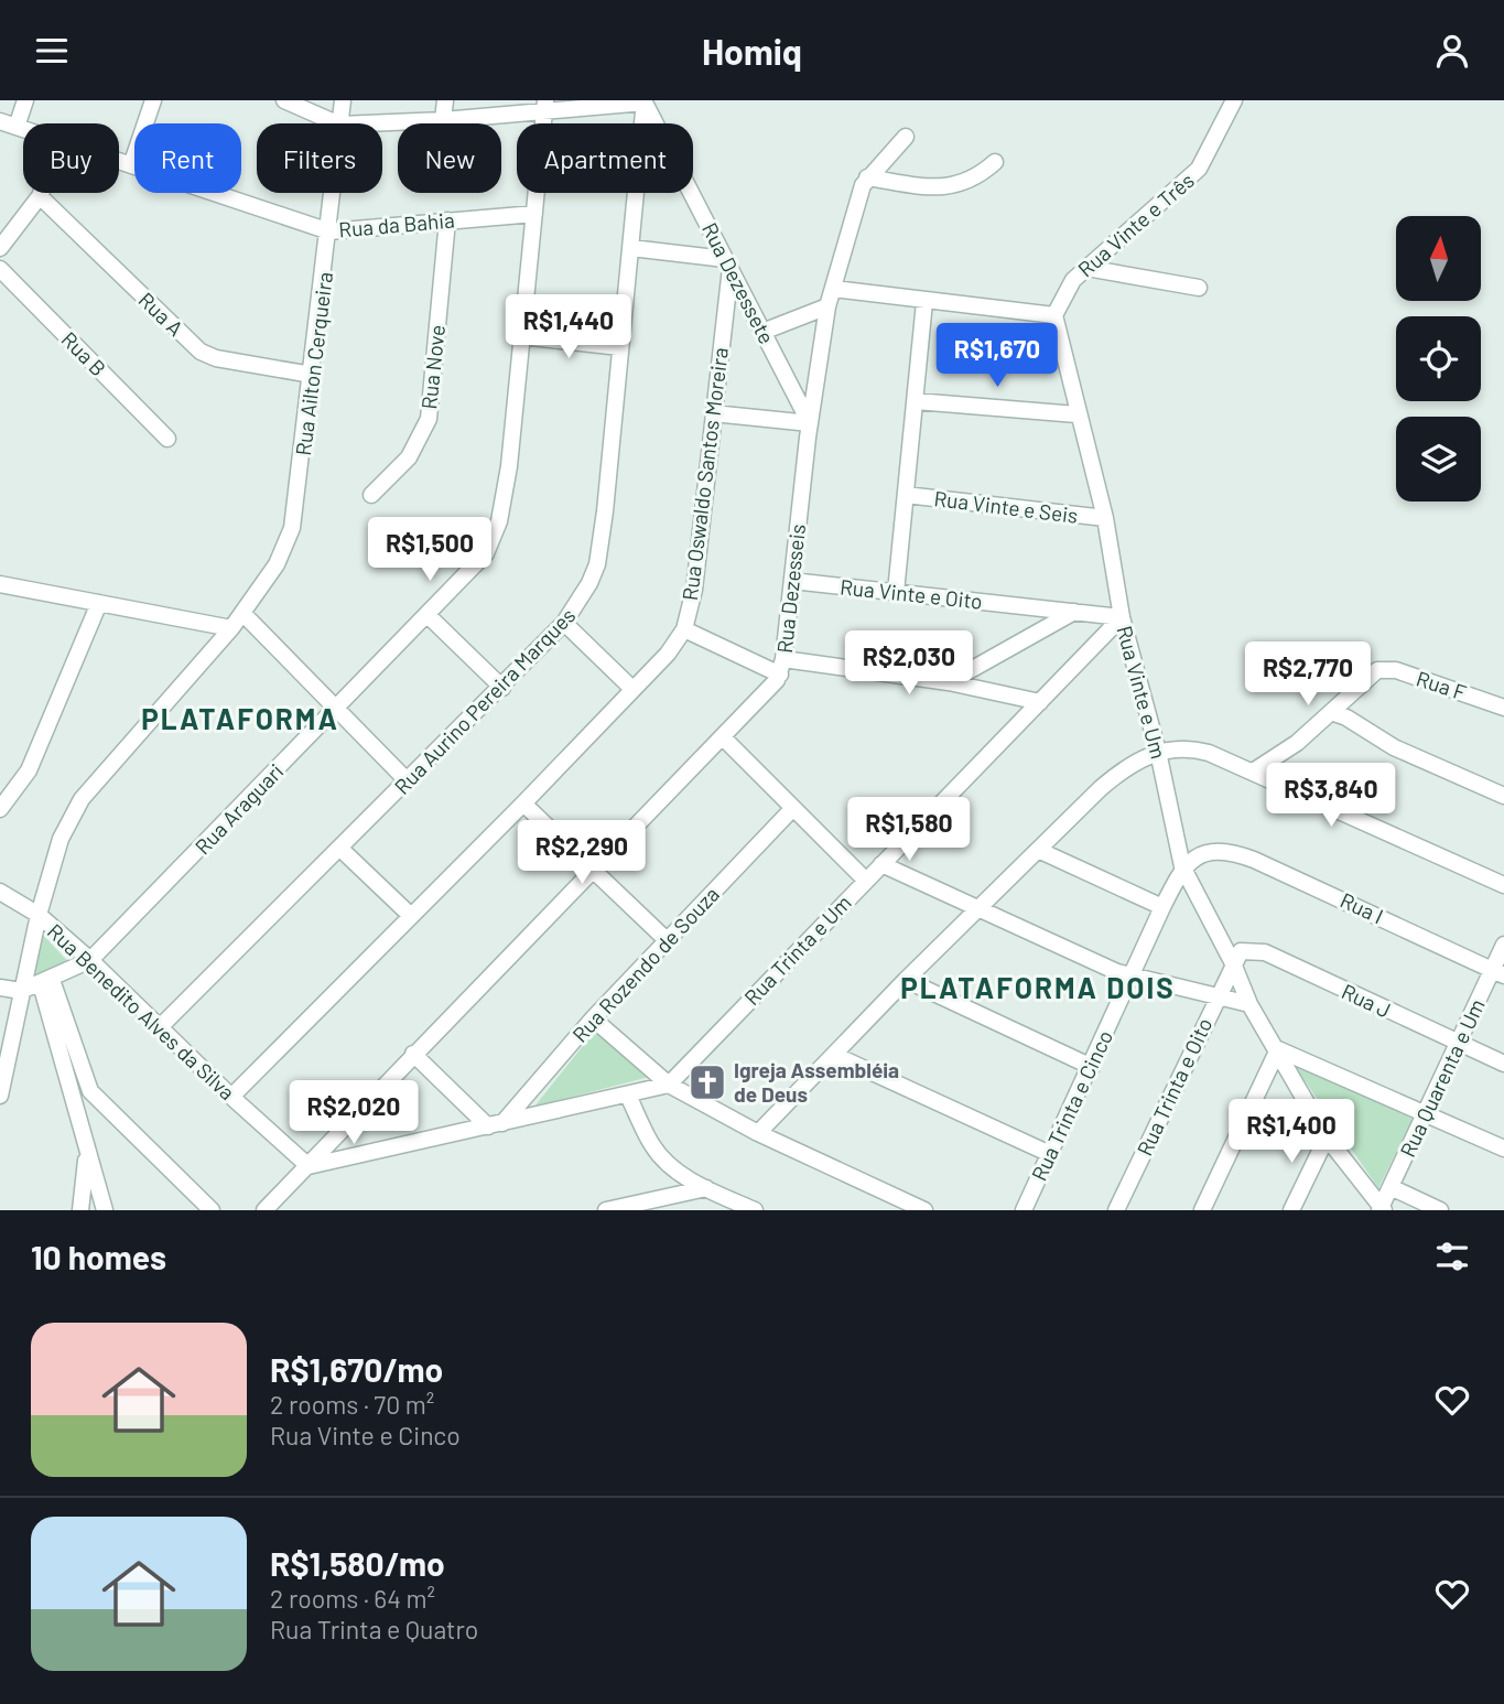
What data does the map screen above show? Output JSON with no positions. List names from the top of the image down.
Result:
{
  "streets": {
    "street": [
      "Rua da Bahia",
      "Rua Vinte e Três",
      "Rua Dezessete",
      "Rua A",
      "Rua B",
      "Rua Ailton Cerqueira",
      "Rua Nove",
      "Rua Oswaldo Santos Moreira",
      "Rua Vinte e Seis",
      "Rua Dezesseis",
      "Rua Vinte e Oito",
      "Rua F",
      "Rua Vinte e Um",
      "Rua Aurino Pereira Marques",
      "Rua Araguari",
      "Rua I",
      "Rua Trinta e Um",
      "Rua Rozendo de Souza",
      "Rua J",
      "Rua Benedito Alves da Silva",
      "Rua Quarenta e Um",
      "Rua Trinta e Oito",
      "Rua Trinta e Cinco"
    ]
  },
  "crossings": [
    ["Rua da Bahia", "Rua Ailton Cerqueira"],
    ["Rua da Bahia", "Rua Nove"],
    ["Rua da Bahia", "Rua Araguari"],
    ["Rua Vinte e Três", "Rua Vinte e Um"],
    ["Rua Dezessete", "Rua Oswaldo Santos Moreira"],
    ["Rua Dezessete", "Rua Dezesseis"],
    ["Rua Dezessete", "Rua Aurino Pereira Marques"],
    ["Rua A", "Rua Ailton Cerqueira"],
    ["Rua Ailton Cerqueira", "Rua Araguari"],
    ["Rua Ailton Cerqueira", "Rua Benedito Alves da Silva"],
    ["Rua Oswaldo Santos Moreira", "Rua Benedito Alves da Silva"],
    ["Rua Vinte e Seis", "Rua Vinte e Um"],
    ["Rua Dezesseis", "Rua Vinte e Oito"],
    ["Rua Dezesseis", "Rua Benedito Alves da Silva"],
    ["Rua Vinte e Oito", "Rua Vinte e Um"],
    ["Rua Vinte e Oito", "Rua Trinta e Um"],
    ["Rua Vinte e Um", "Rua I"],
    ["Rua Vinte e Um", "Rua Trinta e Um"],
    ["Rua Vinte e Um", "Rua J"],
    ["Rua Vinte e Um", "Rua Quarenta e Um"],
    ["Rua Vinte e Um", "Rua Trinta e Oito"],
    ["Rua Vinte e Um", "Rua Trinta e Cinco"],
    ["Rua Aurino Pereira Marques", "Rua Benedito Alves da Silva"],
    ["Rua Araguari", "Rua Benedito Alves da Silva"],
    ["Rua I", "Rua Quarenta e Um"],
    ["Rua I", "Rua Trinta e Cinco"],
    ["Rua J", "Rua Quarenta e Um"],
    ["Rua J", "Rua Trinta e Oito"]
  ],
  "districts": ["PLATAFORMA", "PLATAFORMA DOIS"],
  "places": {
    "church": ["Igreja Assembléia de Deus"]
  },
  "north": "top",
  "page": {
    "header": "Homiq",
    "chip": [
      "Buy",
      "Rent",
      "Filters",
      "New",
      "Apartment"
    ],
    "price": [
      "R$1,440",
      "R$1,670",
      "R$1,500",
      "R$2,030",
      "R$2,770",
      "R$3,840",
      "R$1,580",
      "R$2,290",
      "R$2,020",
      "R$1,400"
    ],
    "heading": "10 homes",
    "list": [
      {
        "name": "R$1,670/mo",
        "note": "2 rooms · 70 m² · Rua Vinte e Cinco"
      },
      {
        "name": "R$1,580/mo",
        "note": "2 rooms · 64 m² · Rua Trinta e Quatro"
      }
    ]
  }
}
